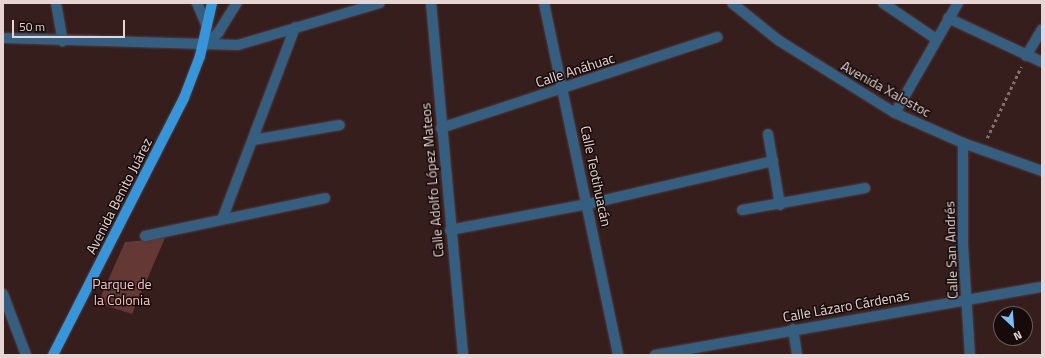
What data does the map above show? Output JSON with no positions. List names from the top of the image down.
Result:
{
  "streets": {
    "main road": ["Avenida Benito Juárez"],
    "street": [
      "Calle Anáhuac",
      "Avenida Xalostoc",
      "Calle Teotihuacán",
      "Calle Adolfo López Mateos",
      "Calle San Andrés",
      "Calle Lázaro Cárdenas"
    ]
  },
  "crossings": [
    ["Calle Anáhuac", "Calle Teotihuacán"],
    ["Calle Anáhuac", "Calle Adolfo López Mateos"],
    ["Avenida Xalostoc", "Calle San Andrés"],
    ["Calle San Andrés", "Calle Lázaro Cárdenas"]
  ],
  "parks": ["Parque de la Colonia"],
  "scale_bar": "50 m",
  "north": "bottom right"
}
